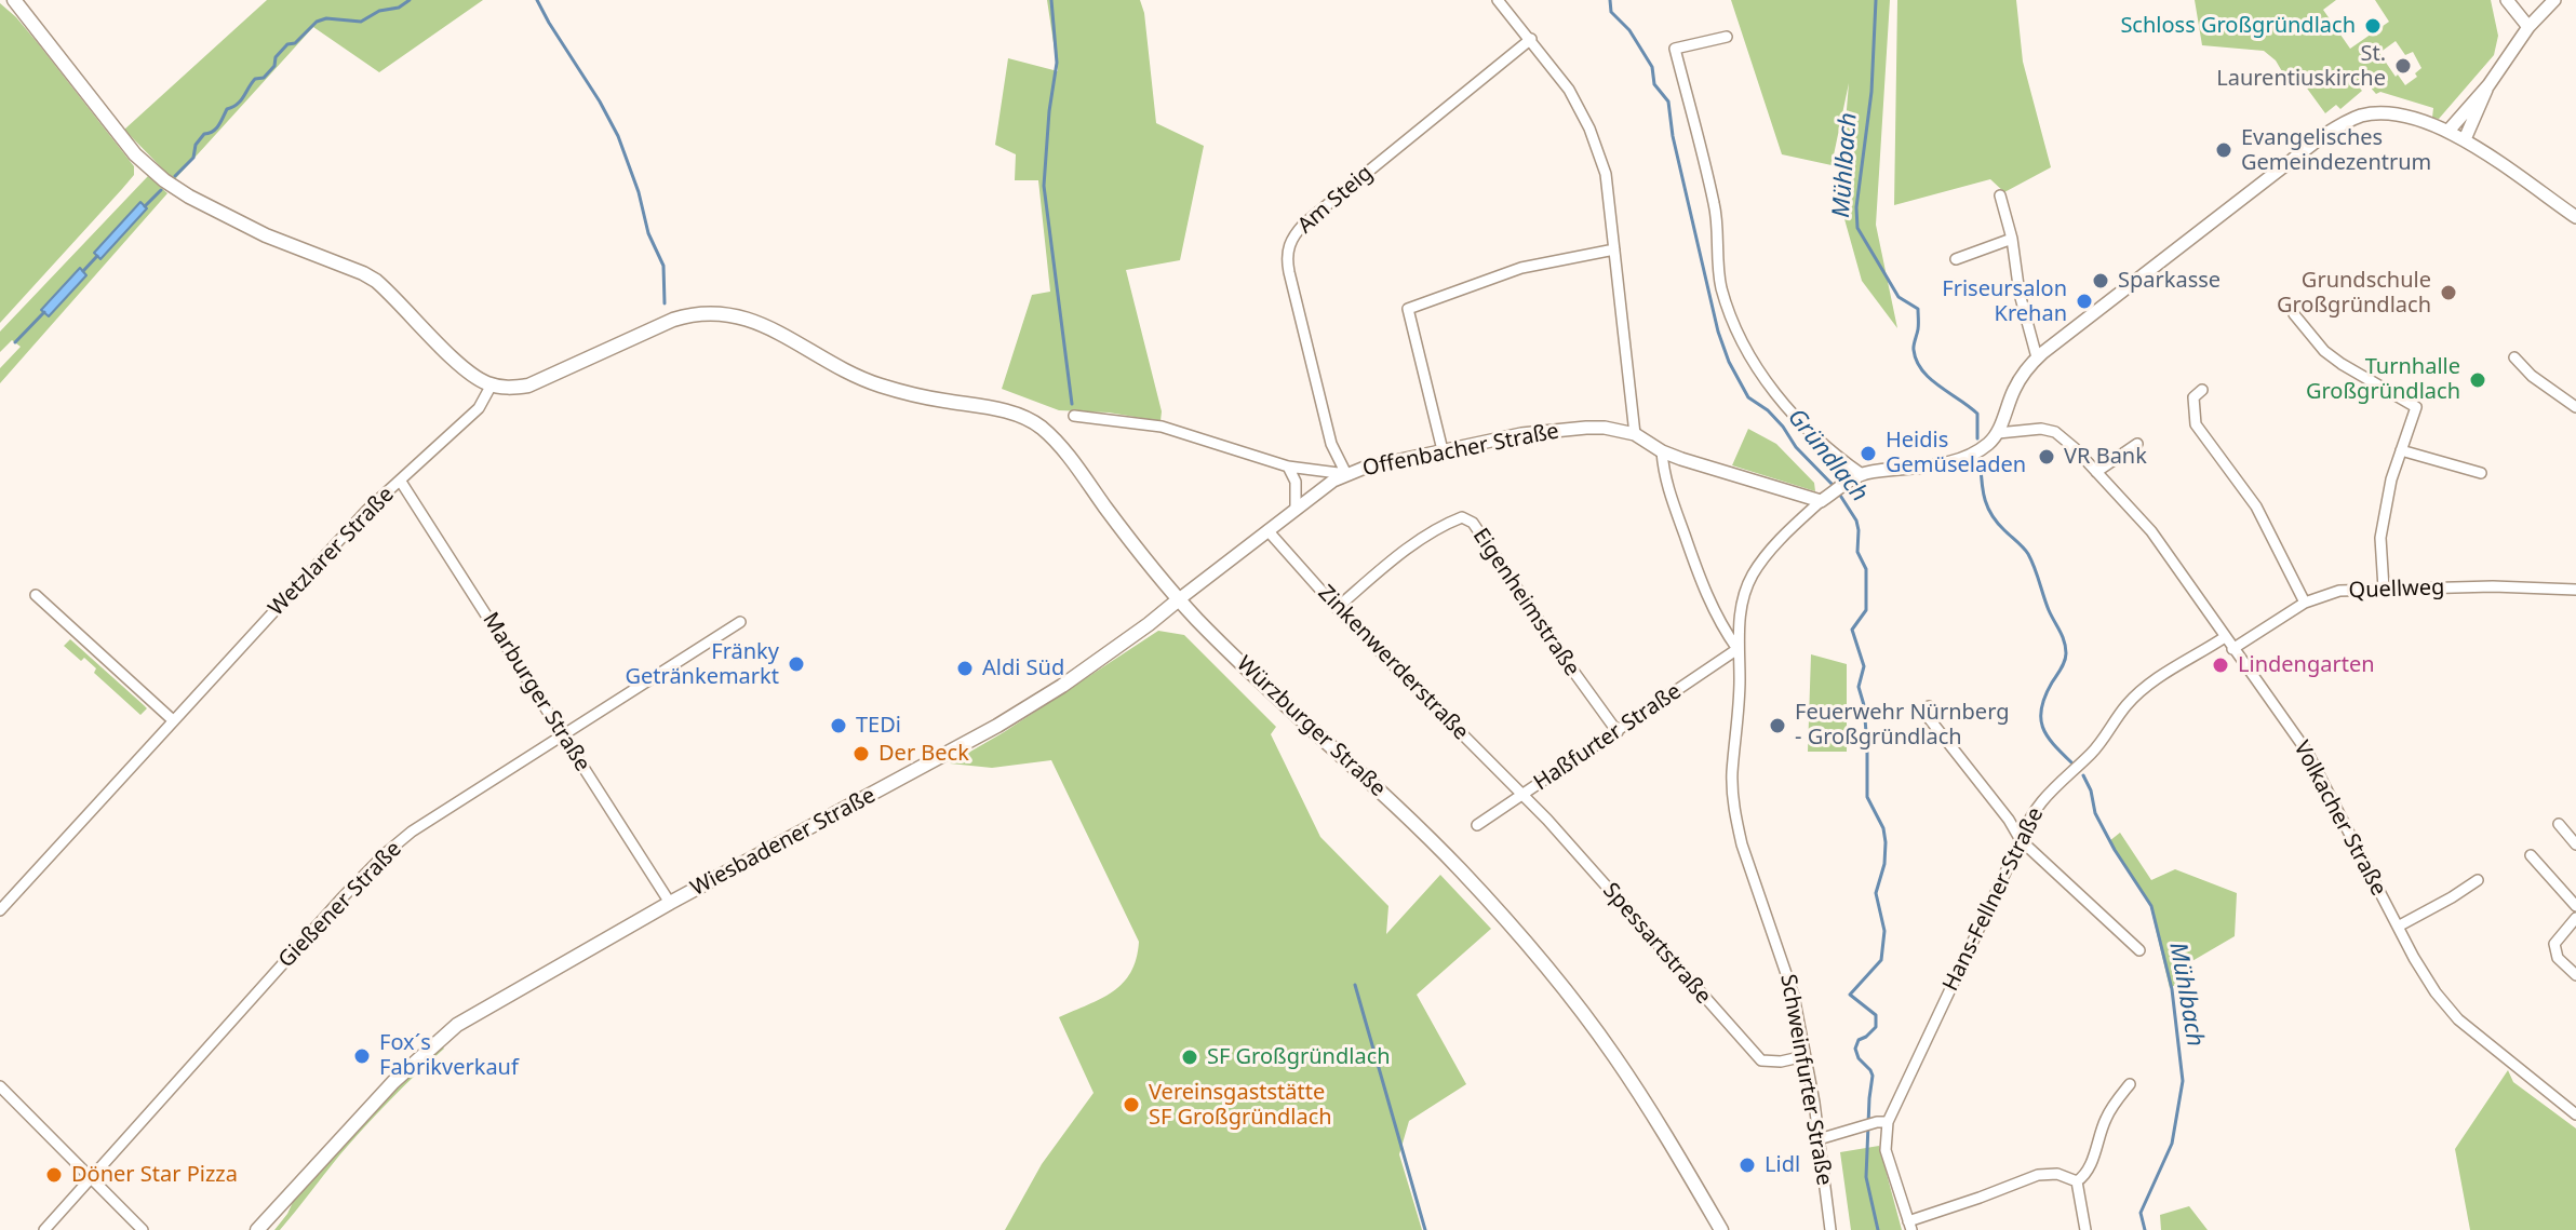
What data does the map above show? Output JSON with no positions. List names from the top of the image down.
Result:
{
  "streets": {
    "main road": ["Würzburger Straße", "Wiesbadener Straße"],
    "street": [
      "Am Steig",
      "Offenbacher Straße",
      "Wetzlarer Straße",
      "Quellweg",
      "Eigenheimstraße",
      "Zinkenwerderstraße",
      "Marburger Straße",
      "Haßfurter Straße",
      "Volkacher Straße",
      "Hans-Fellner-Straße",
      "Gießener Straße",
      "Spessartstraße",
      "Schweinfurter Straße"
    ]
  },
  "crossings": [
    ["Am Steig", "Offenbacher Straße"],
    ["Am Steig", "Wiesbadener Straße"],
    ["Offenbacher Straße", "Wiesbadener Straße"],
    ["Offenbacher Straße", "Schweinfurter Straße"],
    ["Wetzlarer Straße", "Marburger Straße"],
    ["Wetzlarer Straße", "Würzburger Straße"],
    ["Quellweg", "Volkacher Straße"],
    ["Eigenheimstraße", "Zinkenwerderstraße"],
    ["Eigenheimstraße", "Haßfurter Straße"],
    ["Zinkenwerderstraße", "Haßfurter Straße"],
    ["Zinkenwerderstraße", "Wiesbadener Straße"],
    ["Zinkenwerderstraße", "Spessartstraße"],
    ["Marburger Straße", "Wiesbadener Straße"],
    ["Marburger Straße", "Gießener Straße"],
    ["Würzburger Straße", "Wiesbadener Straße"],
    ["Haßfurter Straße", "Spessartstraße"],
    ["Haßfurter Straße", "Schweinfurter Straße"],
    ["Volkacher Straße", "Hans-Fellner-Straße"],
    ["Spessartstraße", "Schweinfurter Straße"]
  ],
  "water": ["Mühlbach", "Gründlach"],
  "places": [
    "Schloss Großgründlach",
    "St. Laurentiuskirche",
    "Evangelisches Gemeindezentrum",
    "Sparkasse",
    "Grundschule Großgründlach",
    "Friseursalon Krehan",
    "Turnhalle Großgründlach",
    "Heidis Gemüseladen",
    "VR Bank",
    "Fränky Getränkemarkt",
    "Lindengarten",
    "Aldi Süd",
    "TEDi",
    "Feuerwehr Nürnberg - Großgründlach",
    "Der Beck",
    "Fox´s Fabrikverkauf",
    "SF Großgründlach",
    "Vereinsgaststätte SF Großgründlach",
    "Lidl",
    "Döner Star Pizza"
  ]
}
